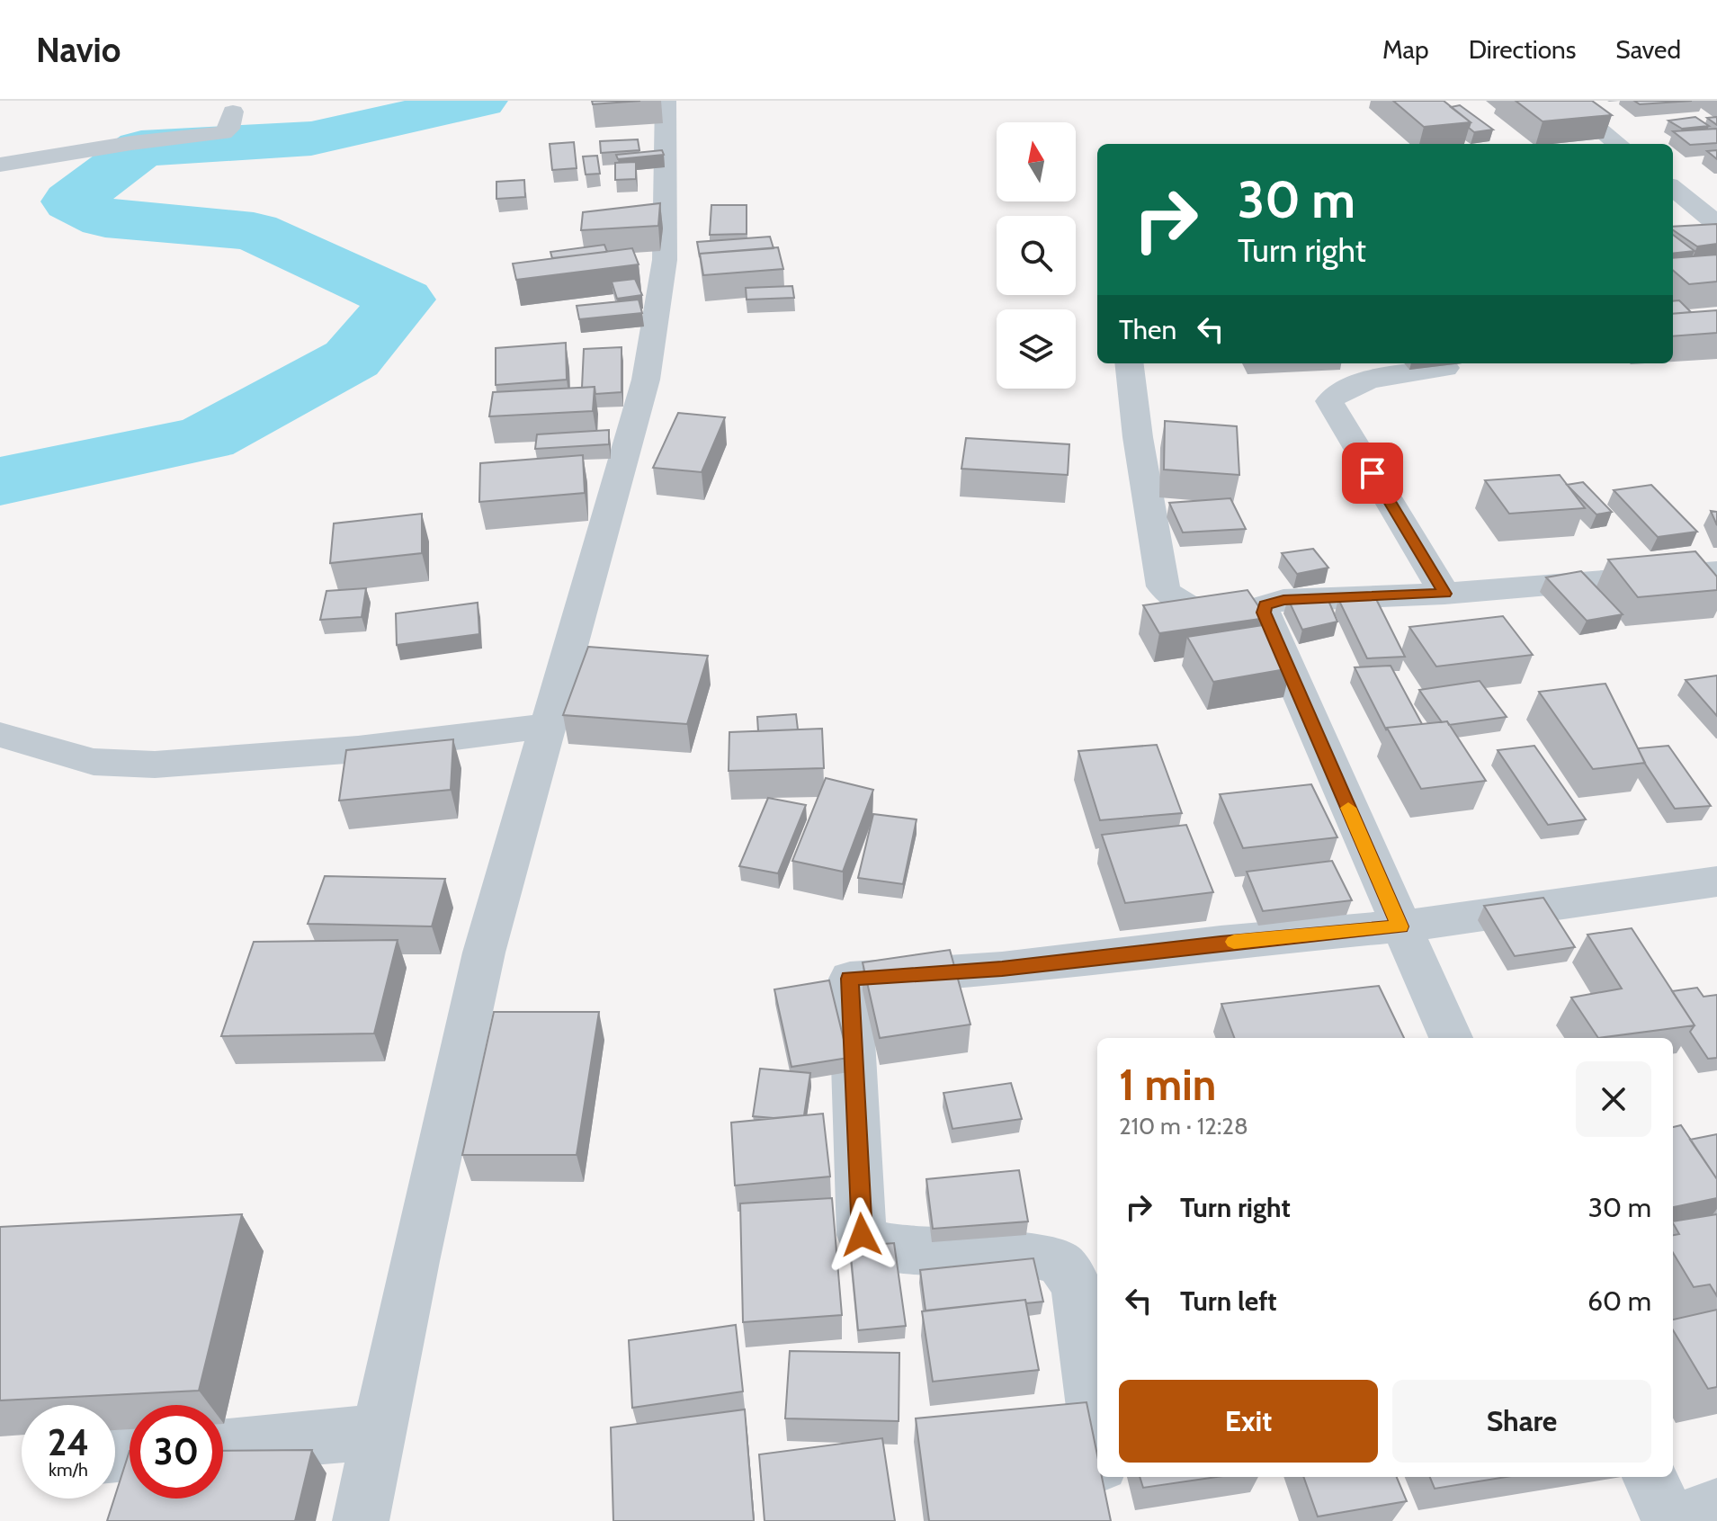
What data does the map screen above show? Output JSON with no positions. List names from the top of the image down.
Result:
{
  "north": "top",
  "page": {
    "header": "Navio",
    "nav": ["Map", "Directions", "Saved"],
    "turn": ["30 m", "Turn right"],
    "then": "Then",
    "heading": ["1 min", "210 m · 12:28"],
    "list": [
      {
        "name": "Turn right",
        "value": "30 m"
      },
      {
        "name": "Turn left",
        "value": "60 m"
      }
    ],
    "buttons": ["Exit", "Share"],
    "speed": "24 km/h",
    "limit": "30"
  }
}
